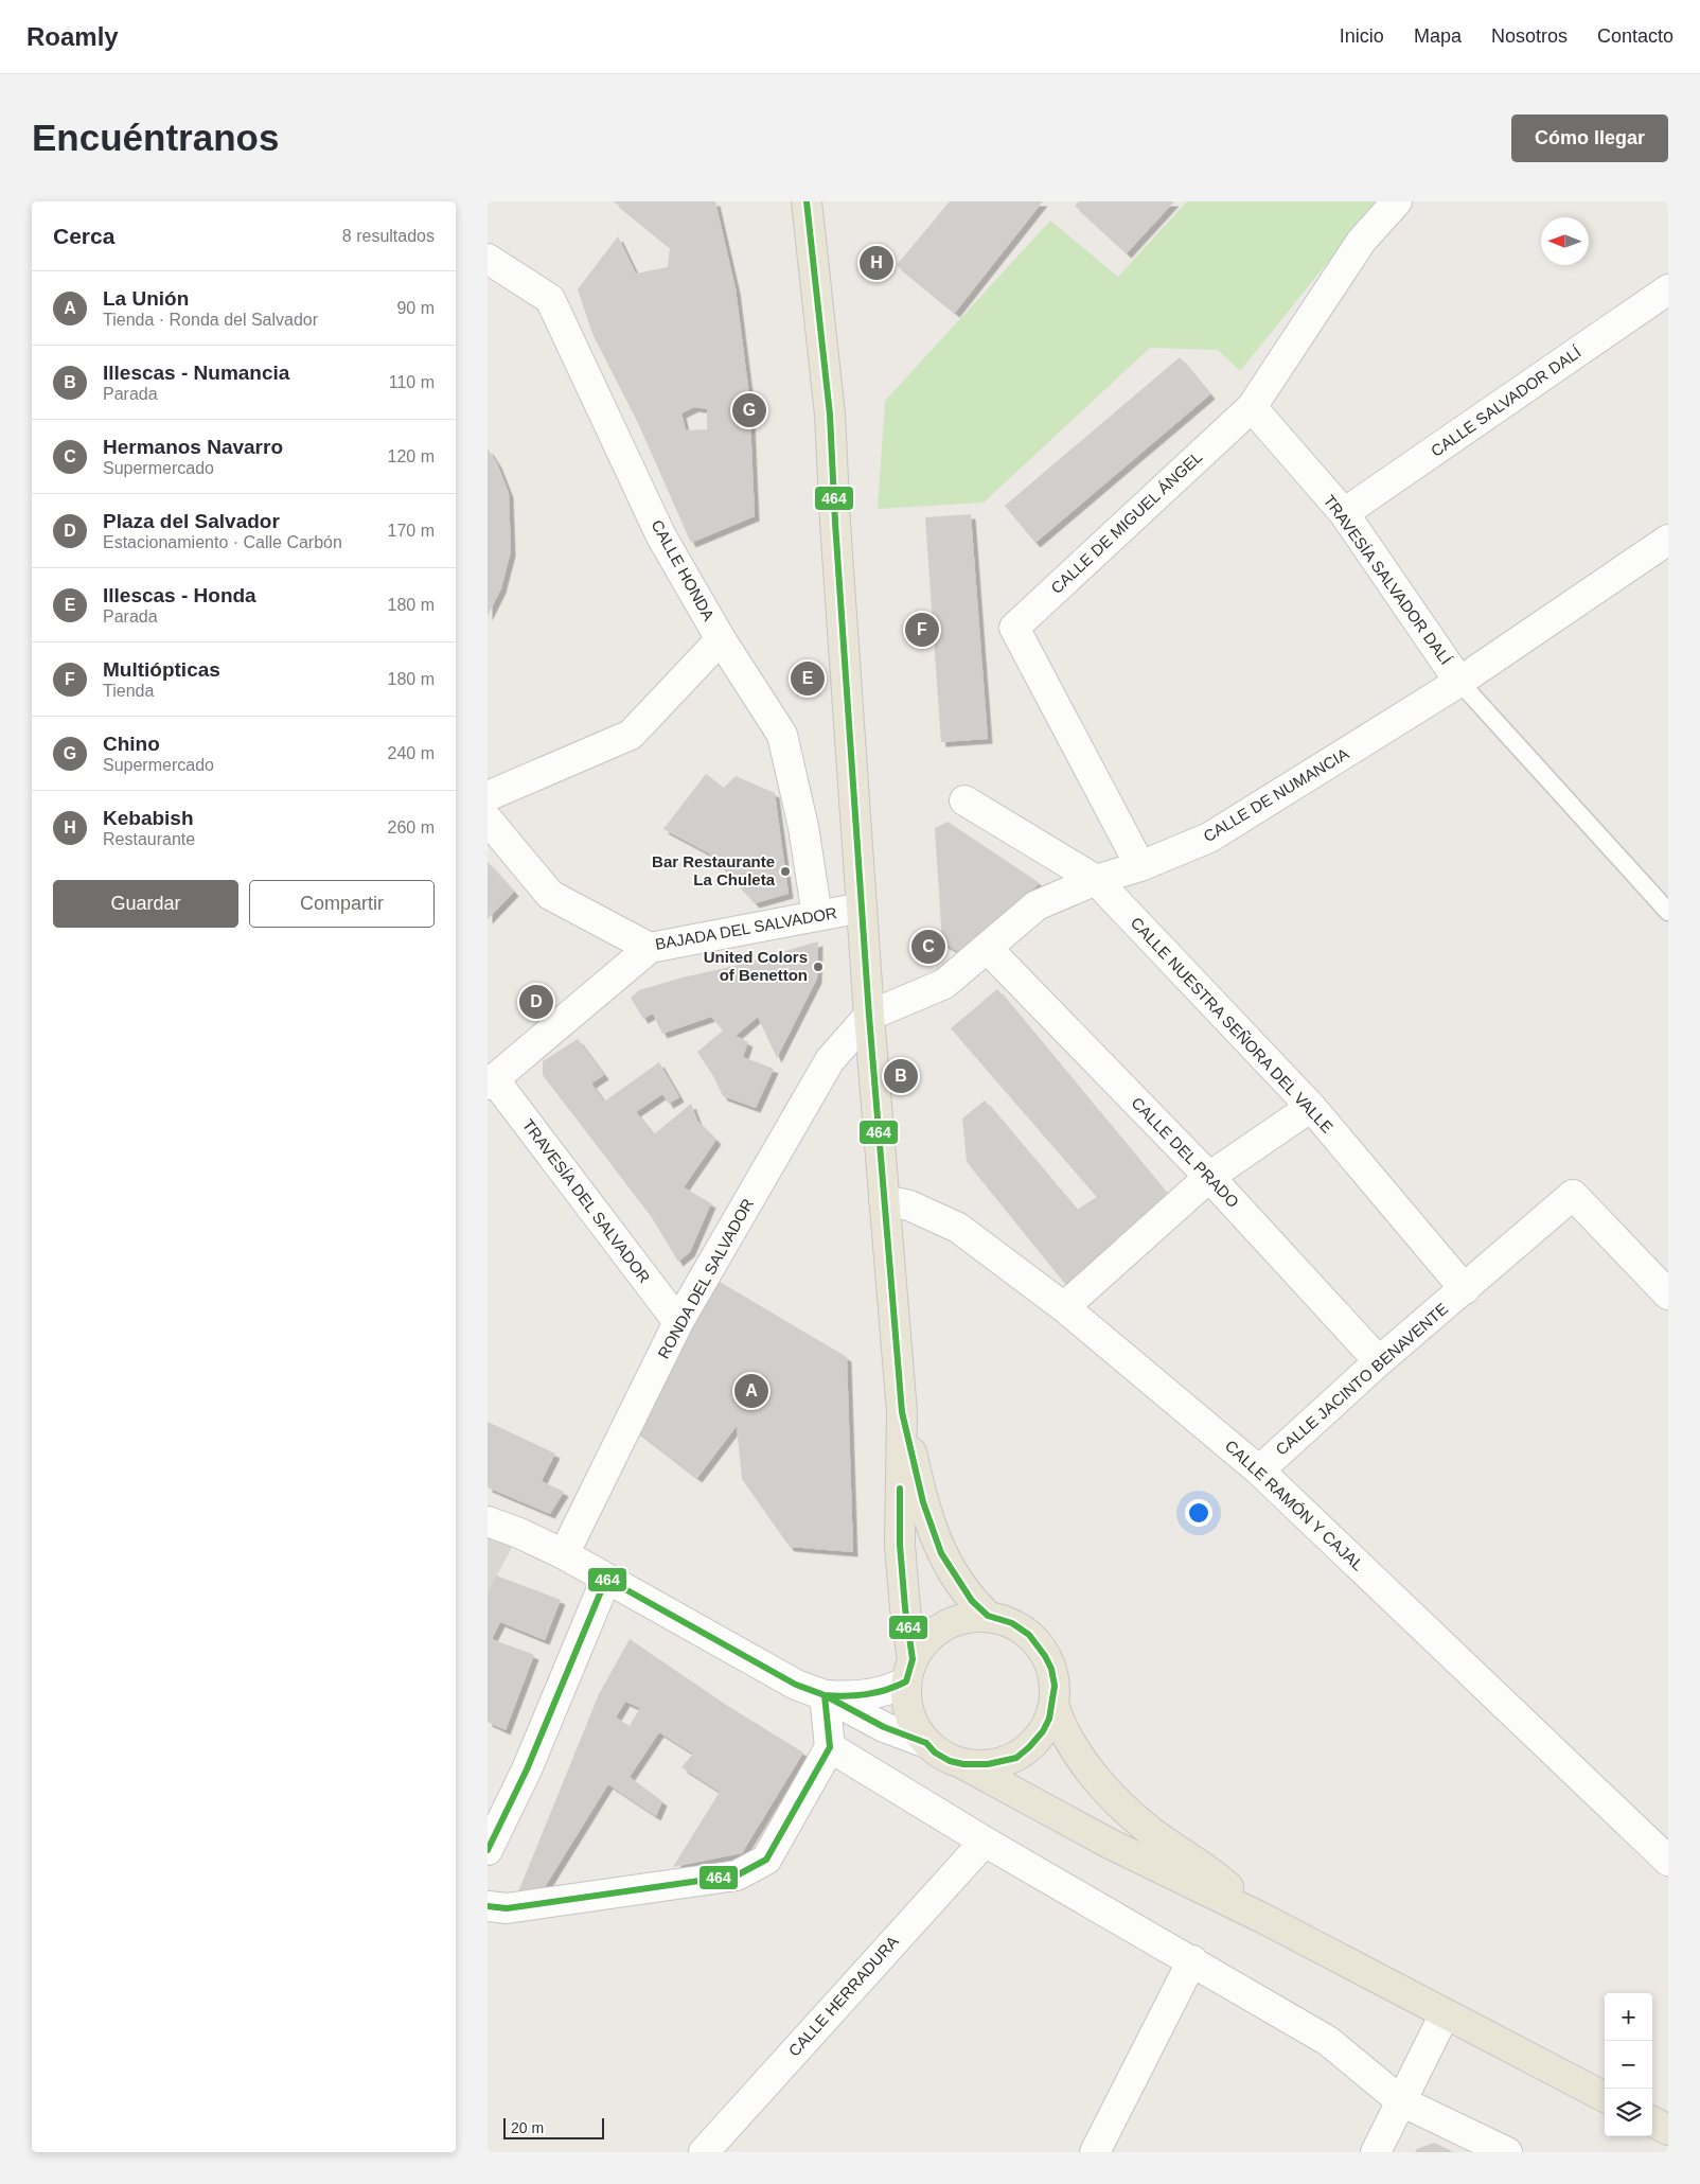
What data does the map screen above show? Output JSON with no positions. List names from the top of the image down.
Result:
{
  "streets": {
    "street": [
      "CALLE SALVADOR DALÍ",
      "CALLE DE MIGUEL ÁNGEL",
      "CALLE HONDA",
      "TRAVESÍA SALVADOR DALÍ",
      "CALLE DE NUMANCIA",
      "BAJADA DEL SALVADOR",
      "CALLE NUESTRA SEÑORA DEL VALLE",
      "CALLE DEL PRADO",
      "TRAVESÍA DEL SALVADOR",
      "RONDA DEL SALVADOR",
      "CALLE JACINTO BENAVENTE",
      "CALLE RAMÓN Y CAJAL",
      "CALLE HERRADURA"
    ]
  },
  "crossings": [
    ["CALLE SALVADOR DALÍ", "TRAVESÍA SALVADOR DALÍ"],
    ["CALLE DE MIGUEL ÁNGEL", "TRAVESÍA SALVADOR DALÍ"],
    ["CALLE DE MIGUEL ÁNGEL", "CALLE DE NUMANCIA"],
    ["CALLE HONDA", "BAJADA DEL SALVADOR"],
    ["TRAVESÍA SALVADOR DALÍ", "CALLE DE NUMANCIA"],
    ["CALLE DE NUMANCIA", "CALLE NUESTRA SEÑORA DEL VALLE"],
    ["CALLE DE NUMANCIA", "CALLE DEL PRADO"],
    ["CALLE DE NUMANCIA", "RONDA DEL SALVADOR"],
    ["CALLE NUESTRA SEÑORA DEL VALLE", "CALLE JACINTO BENAVENTE"],
    ["CALLE DEL PRADO", "CALLE JACINTO BENAVENTE"],
    ["TRAVESÍA DEL SALVADOR", "RONDA DEL SALVADOR"],
    ["CALLE JACINTO BENAVENTE", "CALLE RAMÓN Y CAJAL"]
  ],
  "places": ["Bar Restaurante La Chuleta", "United Colors of Benetton"],
  "lines": ["transit line 464"],
  "scale_bar": "20 m",
  "north": "left",
  "page": {
    "header": "Roamly",
    "nav": [
      "Inicio",
      "Mapa",
      "Nosotros",
      "Contacto"
    ],
    "buttons": [
      "Cómo llegar",
      ["Guardar", "Compartir"]
    ],
    "title": "Encuéntranos",
    "heading": ["Cerca", "8 resultados"],
    "pins": [
      "H",
      "G",
      "F",
      "E",
      "C",
      "D",
      "B",
      "A"
    ],
    "list": [
      {
        "mark": "A",
        "name": "La Unión",
        "note": "Tienda · Ronda del Salvador",
        "value": "90 m"
      },
      {
        "mark": "B",
        "name": "Illescas - Numancia",
        "note": "Parada",
        "value": "110 m"
      },
      {
        "mark": "C",
        "name": "Hermanos Navarro",
        "note": "Supermercado",
        "value": "120 m"
      },
      {
        "mark": "D",
        "name": "Plaza del Salvador",
        "note": "Estacionamiento · Calle Carbón",
        "value": "170 m"
      },
      {
        "mark": "E",
        "name": "Illescas - Honda",
        "note": "Parada",
        "value": "180 m"
      },
      {
        "mark": "F",
        "name": "Multiópticas",
        "note": "Tienda",
        "value": "180 m"
      },
      {
        "mark": "G",
        "name": "Chino",
        "note": "Supermercado",
        "value": "240 m"
      },
      {
        "mark": "H",
        "name": "Kebabish",
        "note": "Restaurante",
        "value": "260 m"
      }
    ],
    "map_buttons": ["+", "−"],
    "scale": "20 m"
  }
}
